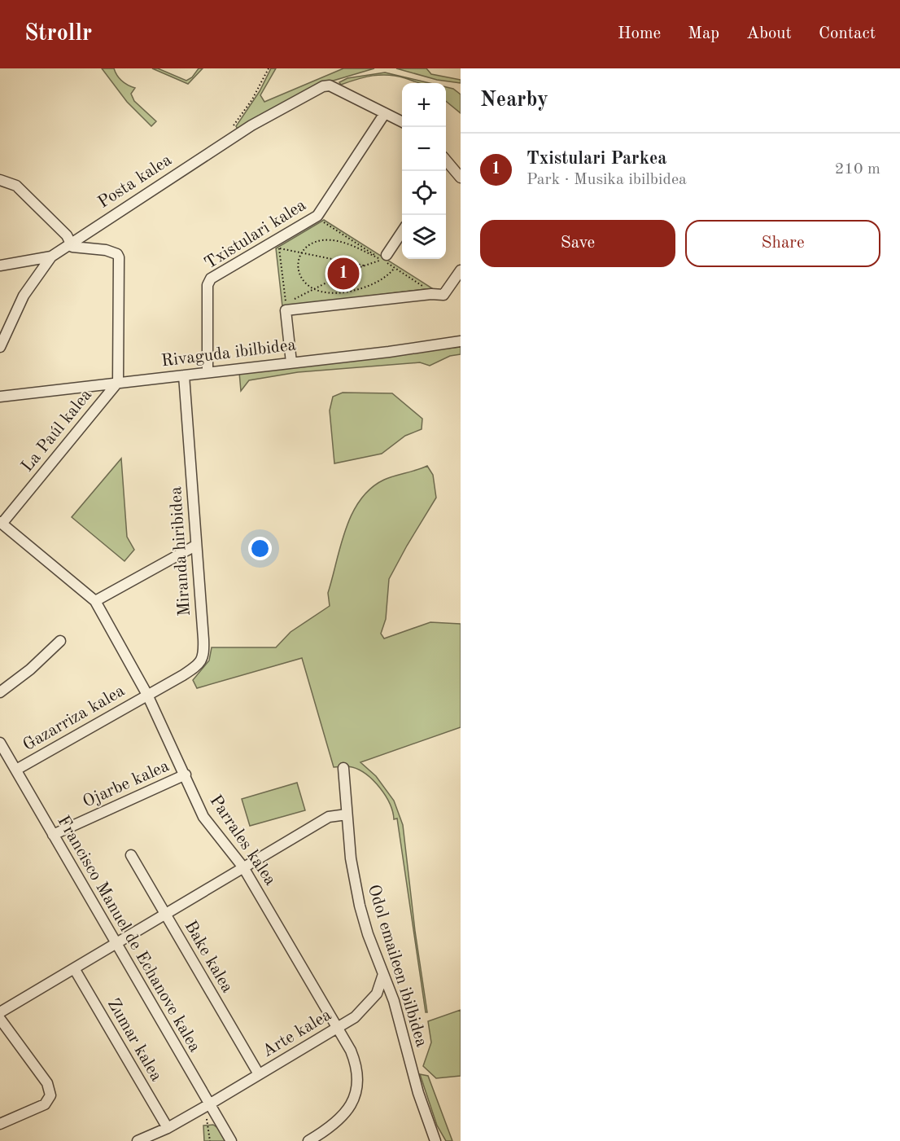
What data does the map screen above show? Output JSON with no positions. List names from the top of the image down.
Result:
{
  "streets": {
    "street": [
      "Posta kalea",
      "Txistulari kalea",
      "Rivaguda ibilbidea",
      "La Paúl kalea",
      "Miranda hiribidea",
      "Gazarriza kalea",
      "Ojarbe kalea",
      "Parrales kalea",
      "Francisco Manuel de Echanove kalea",
      "Bake kalea",
      "Odol emaileen ibilbidea",
      "Arte kalea",
      "Zumar kalea"
    ]
  },
  "crossings": [
    ["Posta kalea", "Txistulari kalea"],
    ["Txistulari kalea", "Rivaguda ibilbidea"],
    ["Rivaguda ibilbidea", "La Paúl kalea"],
    ["Rivaguda ibilbidea", "Miranda hiribidea"],
    ["La Paúl kalea", "Parrales kalea"],
    ["Miranda hiribidea", "Gazarriza kalea"],
    ["Miranda hiribidea", "Parrales kalea"],
    ["Gazarriza kalea", "Parrales kalea"],
    ["Gazarriza kalea", "Francisco Manuel de Echanove kalea"],
    ["Ojarbe kalea", "Parrales kalea"],
    ["Ojarbe kalea", "Francisco Manuel de Echanove kalea"],
    ["Parrales kalea", "Arte kalea"],
    ["Francisco Manuel de Echanove kalea", "Arte kalea"],
    ["Bake kalea", "Arte kalea"],
    ["Odol emaileen ibilbidea", "Arte kalea"],
    ["Arte kalea", "Zumar kalea"]
  ],
  "page": {
    "header": "Strollr",
    "nav": [
      "Home",
      "Map",
      "About",
      "Contact"
    ],
    "heading": "Nearby",
    "map_buttons": ["+", "−"],
    "list": [
      {
        "mark": "1",
        "name": "Txistulari Parkea",
        "note": "Park · Musika ibilbidea",
        "value": "210 m"
      }
    ],
    "buttons": ["Save", "Share"],
    "pins": "1"
  }
}
